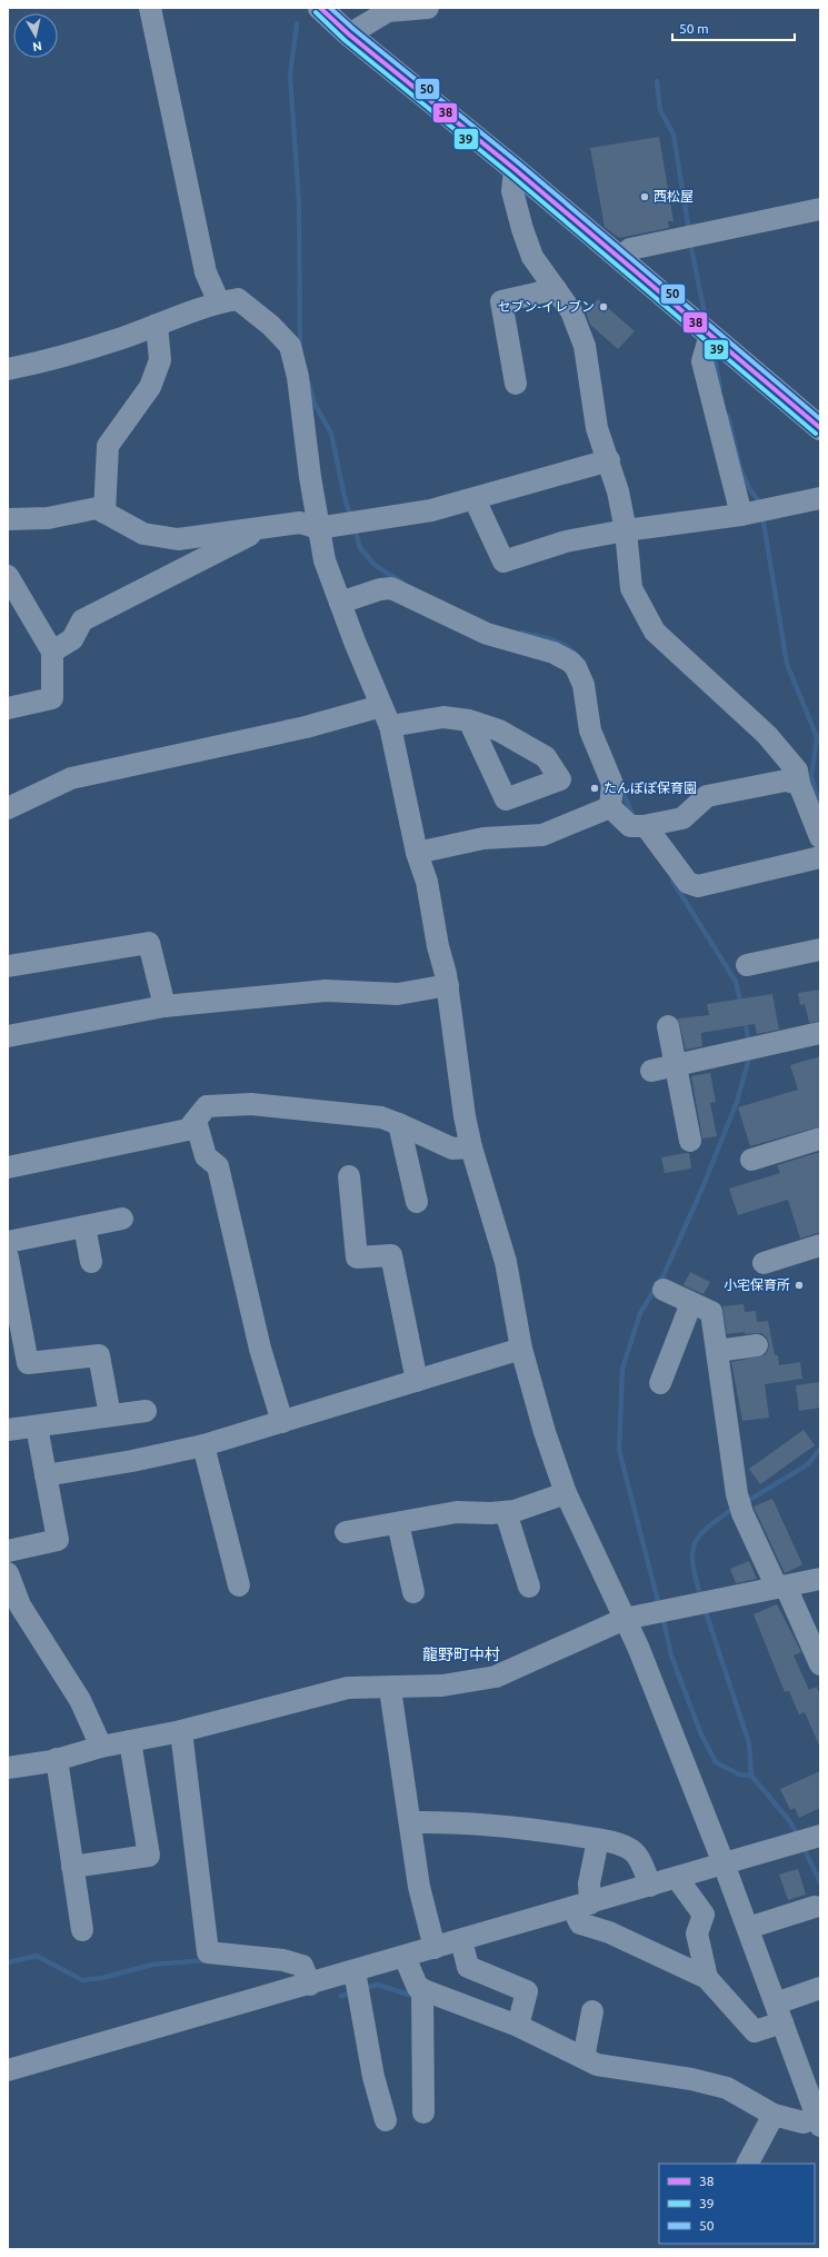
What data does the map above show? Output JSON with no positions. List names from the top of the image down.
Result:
{
  "districts": ["龍野町中村"],
  "places": [
    "西松屋",
    "セブン-イレブン",
    "たんぽぽ保育園",
    "小宅保育所"
  ],
  "lines": ["transit line 38", "transit line 50", "transit line 39"],
  "legend": ["38", "39", "50"],
  "scale_bar": "50 m",
  "north": "bottom"
}
